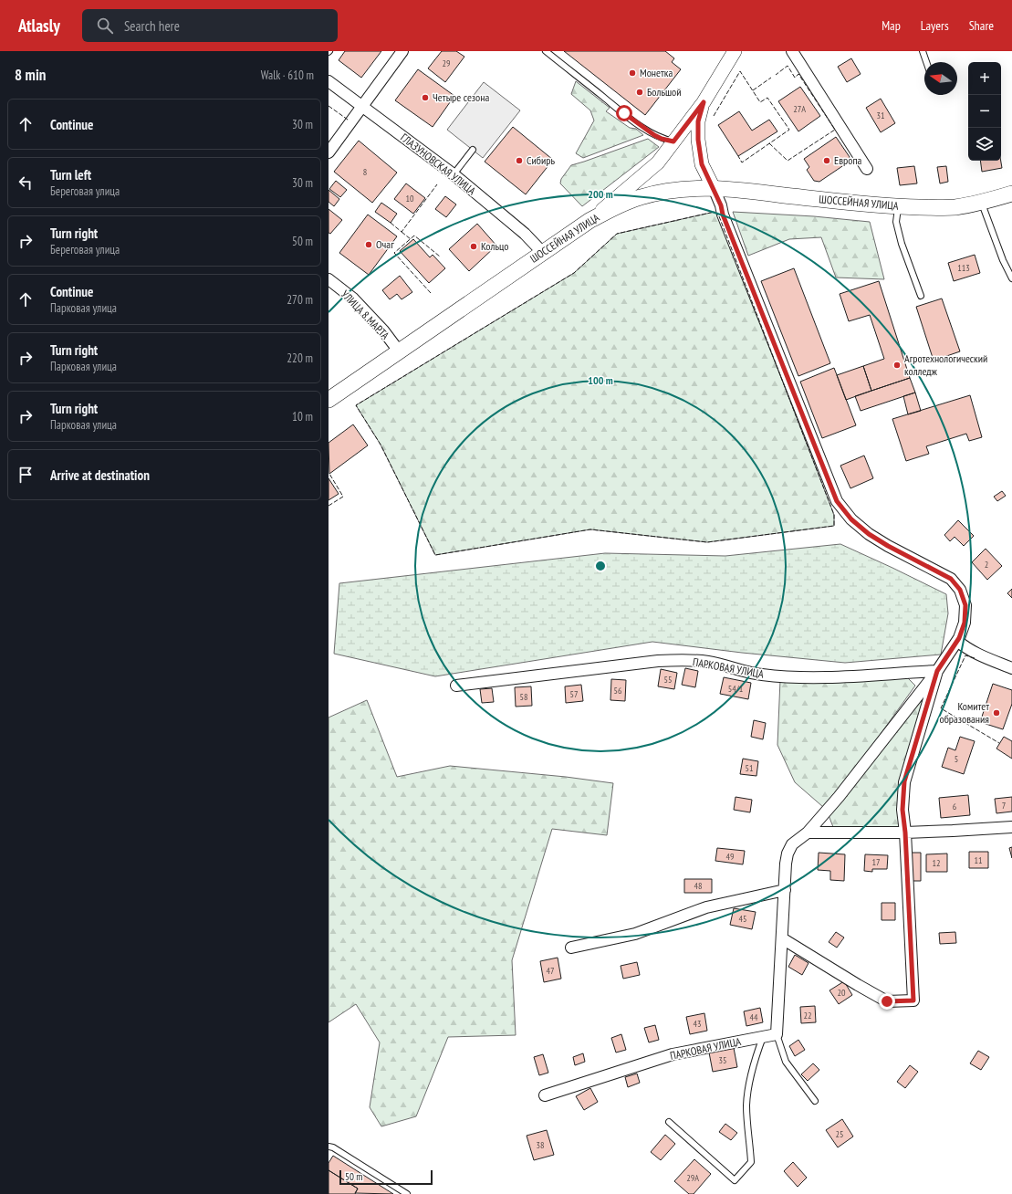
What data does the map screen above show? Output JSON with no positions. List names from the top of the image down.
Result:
{
  "streets": {
    "main road": ["ШОССЕЙНАЯ УЛИЦА"],
    "street": ["ГЛАЗУНОВСКАЯ УЛИЦА", "УЛИЦА 8 МАРТА", "ПАРКОВАЯ УЛИЦА"]
  },
  "crossings": [
    ["ГЛАЗУНОВСКАЯ УЛИЦА", "ШОССЕЙНАЯ УЛИЦА"],
    ["ШОССЕЙНАЯ УЛИЦА", "УЛИЦА 8 МАРТА"]
  ],
  "places": [
    "Монетка",
    "Большой",
    "Четыре сезона",
    "Сибирь",
    "Европа",
    "Очаг",
    "Кольцо",
    "Агротехнологический колледж",
    "Комитет образования"
  ],
  "house_numbers": [
    "29",
    "27А",
    "31",
    "8",
    "10",
    "113",
    "2",
    "55",
    "54/1",
    "56",
    "57",
    "58",
    "5",
    "51",
    "7",
    "6",
    "49",
    "11",
    "17",
    "12",
    "48",
    "45",
    "47",
    "20",
    "22",
    "44",
    "43",
    "35",
    "25",
    "38",
    "29А"
  ],
  "scale_bar": "50 m",
  "north": "left",
  "page": {
    "header": "Atlasly",
    "search": "Search here",
    "nav": ["Map", "Layers", "Share"],
    "heading": ["8 min", "Walk · 610 m"],
    "map_buttons": ["+", "−"],
    "list": [
      ["Continue", "30 m"],
      ["Turn left", "Береговая улица", "30 m"],
      ["Turn right", "Береговая улица", "50 m"],
      ["Continue", "Парковая улица", "270 m"],
      ["Turn right", "Парковая улица", "220 m"],
      ["Turn right", "Парковая улица", "10 m"],
      "Arrive at destination"
    ],
    "scale": "50 m"
  },
  "rings": ["200 m", "100 m"]
}
